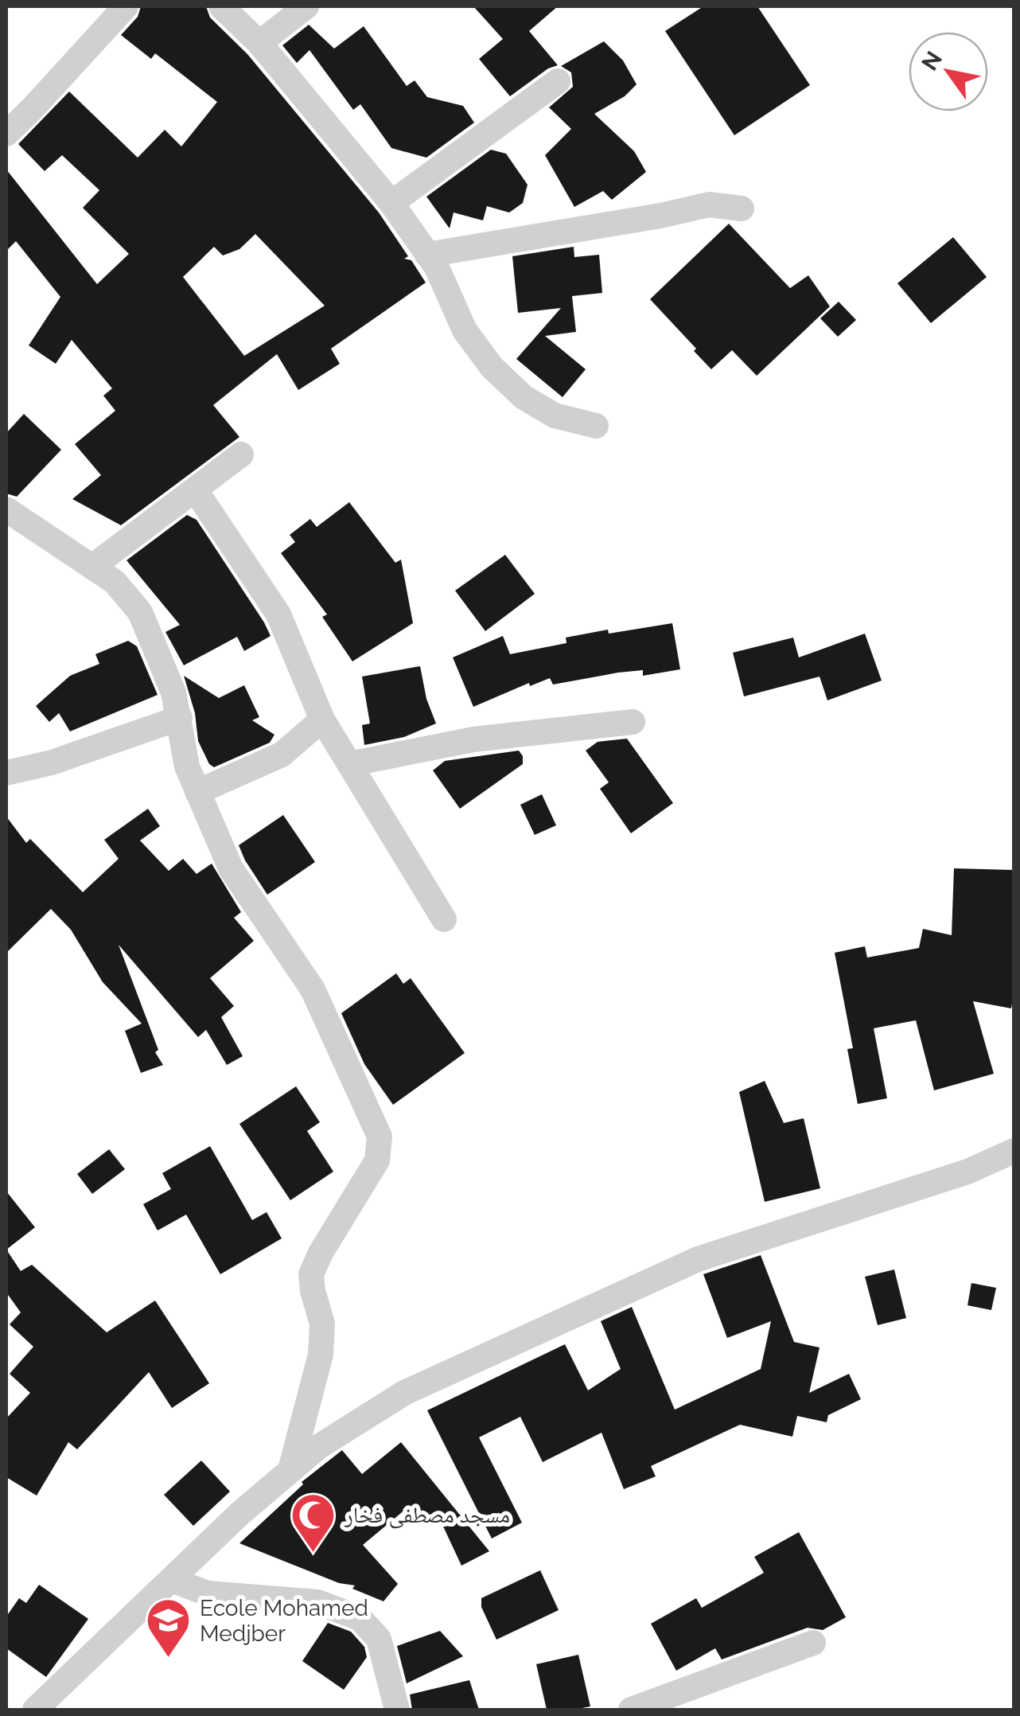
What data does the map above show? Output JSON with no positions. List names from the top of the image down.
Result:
{
  "places": {
    "mosque": ["مسجد مصطفى فخار"],
    "school or university": ["Ecole Mohamed Medjber"]
  },
  "north": "top left"
}
